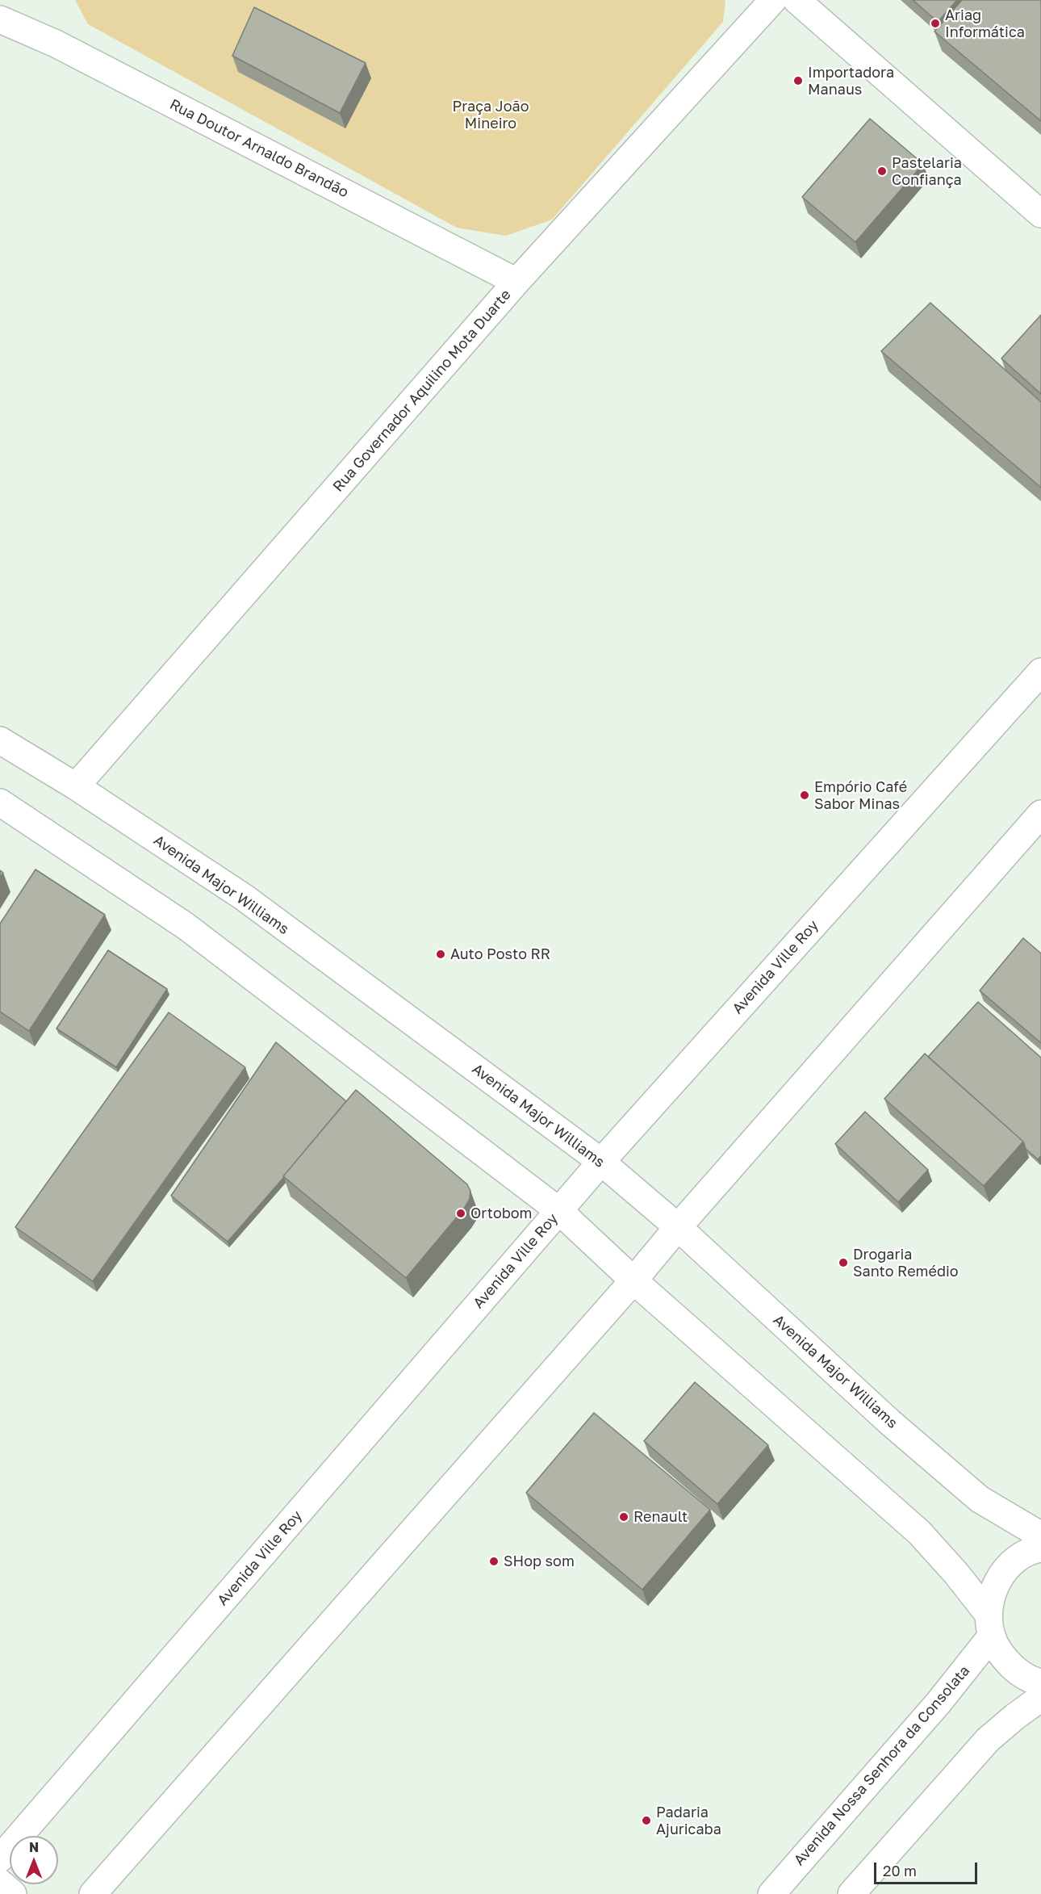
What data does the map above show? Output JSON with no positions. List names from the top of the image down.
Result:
{
  "streets": {
    "main road": [
      "Rua Doutor Arnaldo Brandão",
      "Rua Governador Aquilino Mota Duarte",
      "Avenida Major Williams",
      "Avenida Ville Roy",
      "Avenida Nossa Senhora da Consolata"
    ]
  },
  "crossings": [
    ["Rua Doutor Arnaldo Brandão", "Rua Governador Aquilino Mota Duarte"],
    ["Rua Governador Aquilino Mota Duarte", "Avenida Major Williams"],
    ["Avenida Major Williams", "Avenida Ville Roy"]
  ],
  "parks": ["Praça João Mineiro"],
  "places": [
    "Ariag Informática",
    "Importadora Manaus",
    "Pastelaria Confiança",
    "Empório Café Sabor Minas",
    "Auto Posto RR",
    "Ortobom",
    "Drogaria Santo Remédio",
    "Renault",
    "SHop som",
    "Padaria Ajuricaba"
  ],
  "scale_bar": "20 m",
  "north": "top"
}
